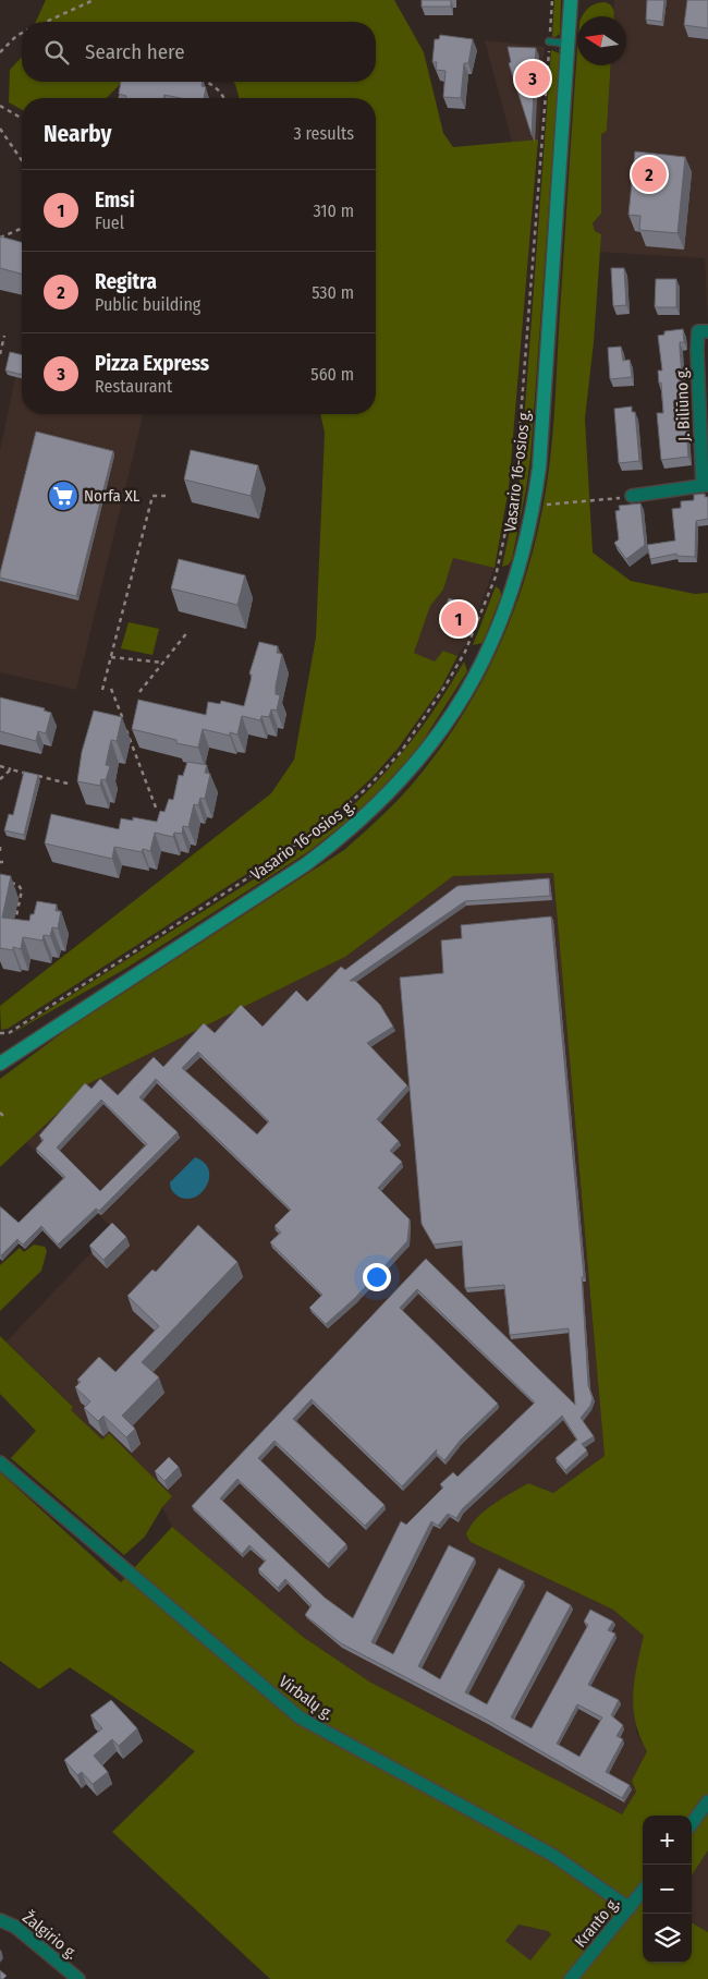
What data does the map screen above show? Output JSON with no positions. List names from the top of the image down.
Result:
{
  "streets": {
    "main road": ["Vasario 16-osios g."],
    "street": [
      "J. Biliūno g.",
      "Virbalų g.",
      "Kranto g.",
      "Žalgirio g."
    ]
  },
  "crossings": [
    ["Virbalų g.", "Kranto g."]
  ],
  "places": {
    "supermarket": ["Norfa XL"]
  },
  "north": "left",
  "page": {
    "search": "Search here",
    "pins": ["3", "2", "1"],
    "heading": ["Nearby", "3 results"],
    "list": [
      {
        "mark": "1",
        "name": "Emsi",
        "note": "Fuel",
        "value": "310 m"
      },
      {
        "mark": "2",
        "name": "Regitra",
        "note": "Public building",
        "value": "530 m"
      },
      {
        "mark": "3",
        "name": "Pizza Express",
        "note": "Restaurant",
        "value": "560 m"
      }
    ],
    "map_buttons": ["+", "−"]
  }
}
